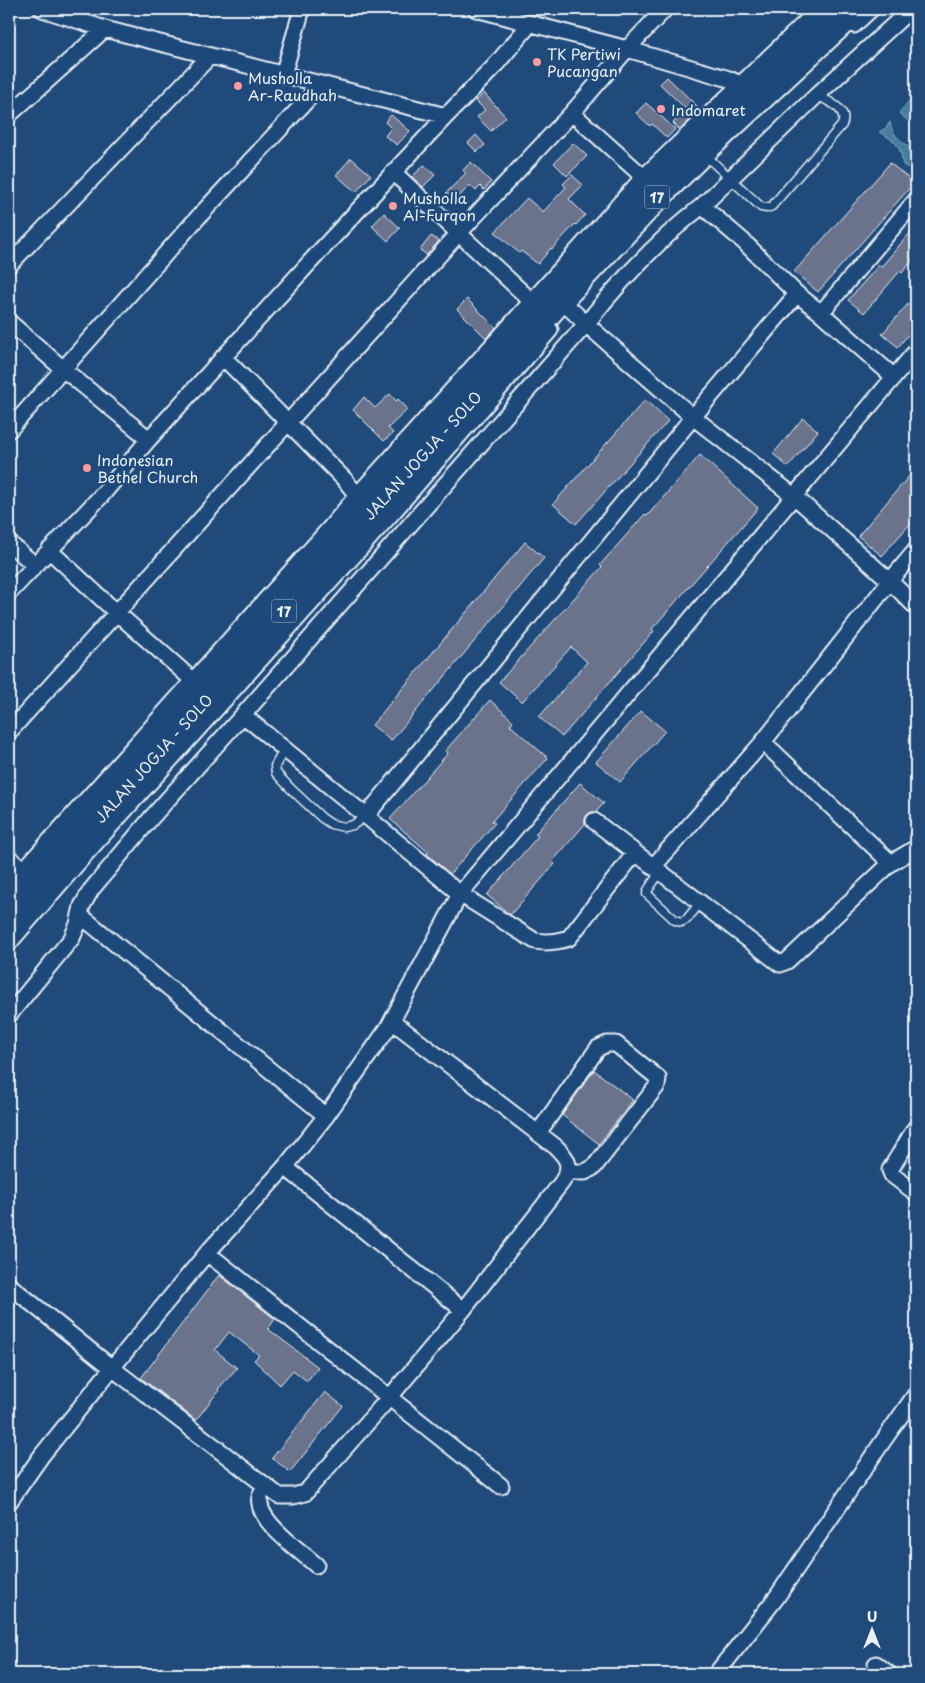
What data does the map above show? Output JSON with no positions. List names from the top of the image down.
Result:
{
  "streets": {
    "highway": ["17", "JALAN JOGJA - SOLO"]
  },
  "places": [
    "TK Pertiwi Pucangan",
    "Musholla Ar-Raudhah",
    "Indomaret",
    "Musholla Al-Furqon",
    "Indonesian Bethel Church"
  ],
  "north": "top"
}
